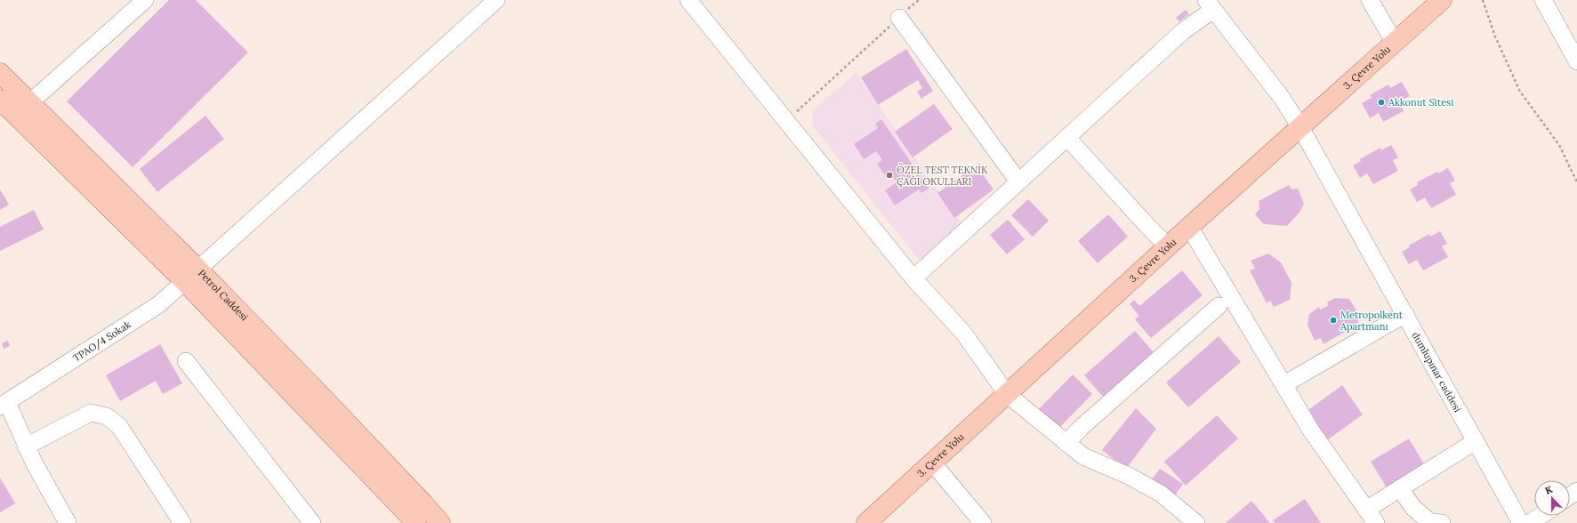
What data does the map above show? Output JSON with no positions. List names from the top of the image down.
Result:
{
  "streets": {
    "main road": ["3. Çevre Yolu", "Petrol Caddesi"],
    "street": ["TPAO/4 Sokak", "dumlupınar caddesi"]
  },
  "crossings": [
    ["3. Çevre Yolu", "dumlupınar caddesi"],
    ["Petrol Caddesi", "TPAO/4 Sokak"]
  ],
  "places": ["Akkonut Sitesi", "ÖZEL TEST TEKNİK ÇAĞI OKULLARI", "Metropolkent Apartmanı"],
  "north": "top"
}
